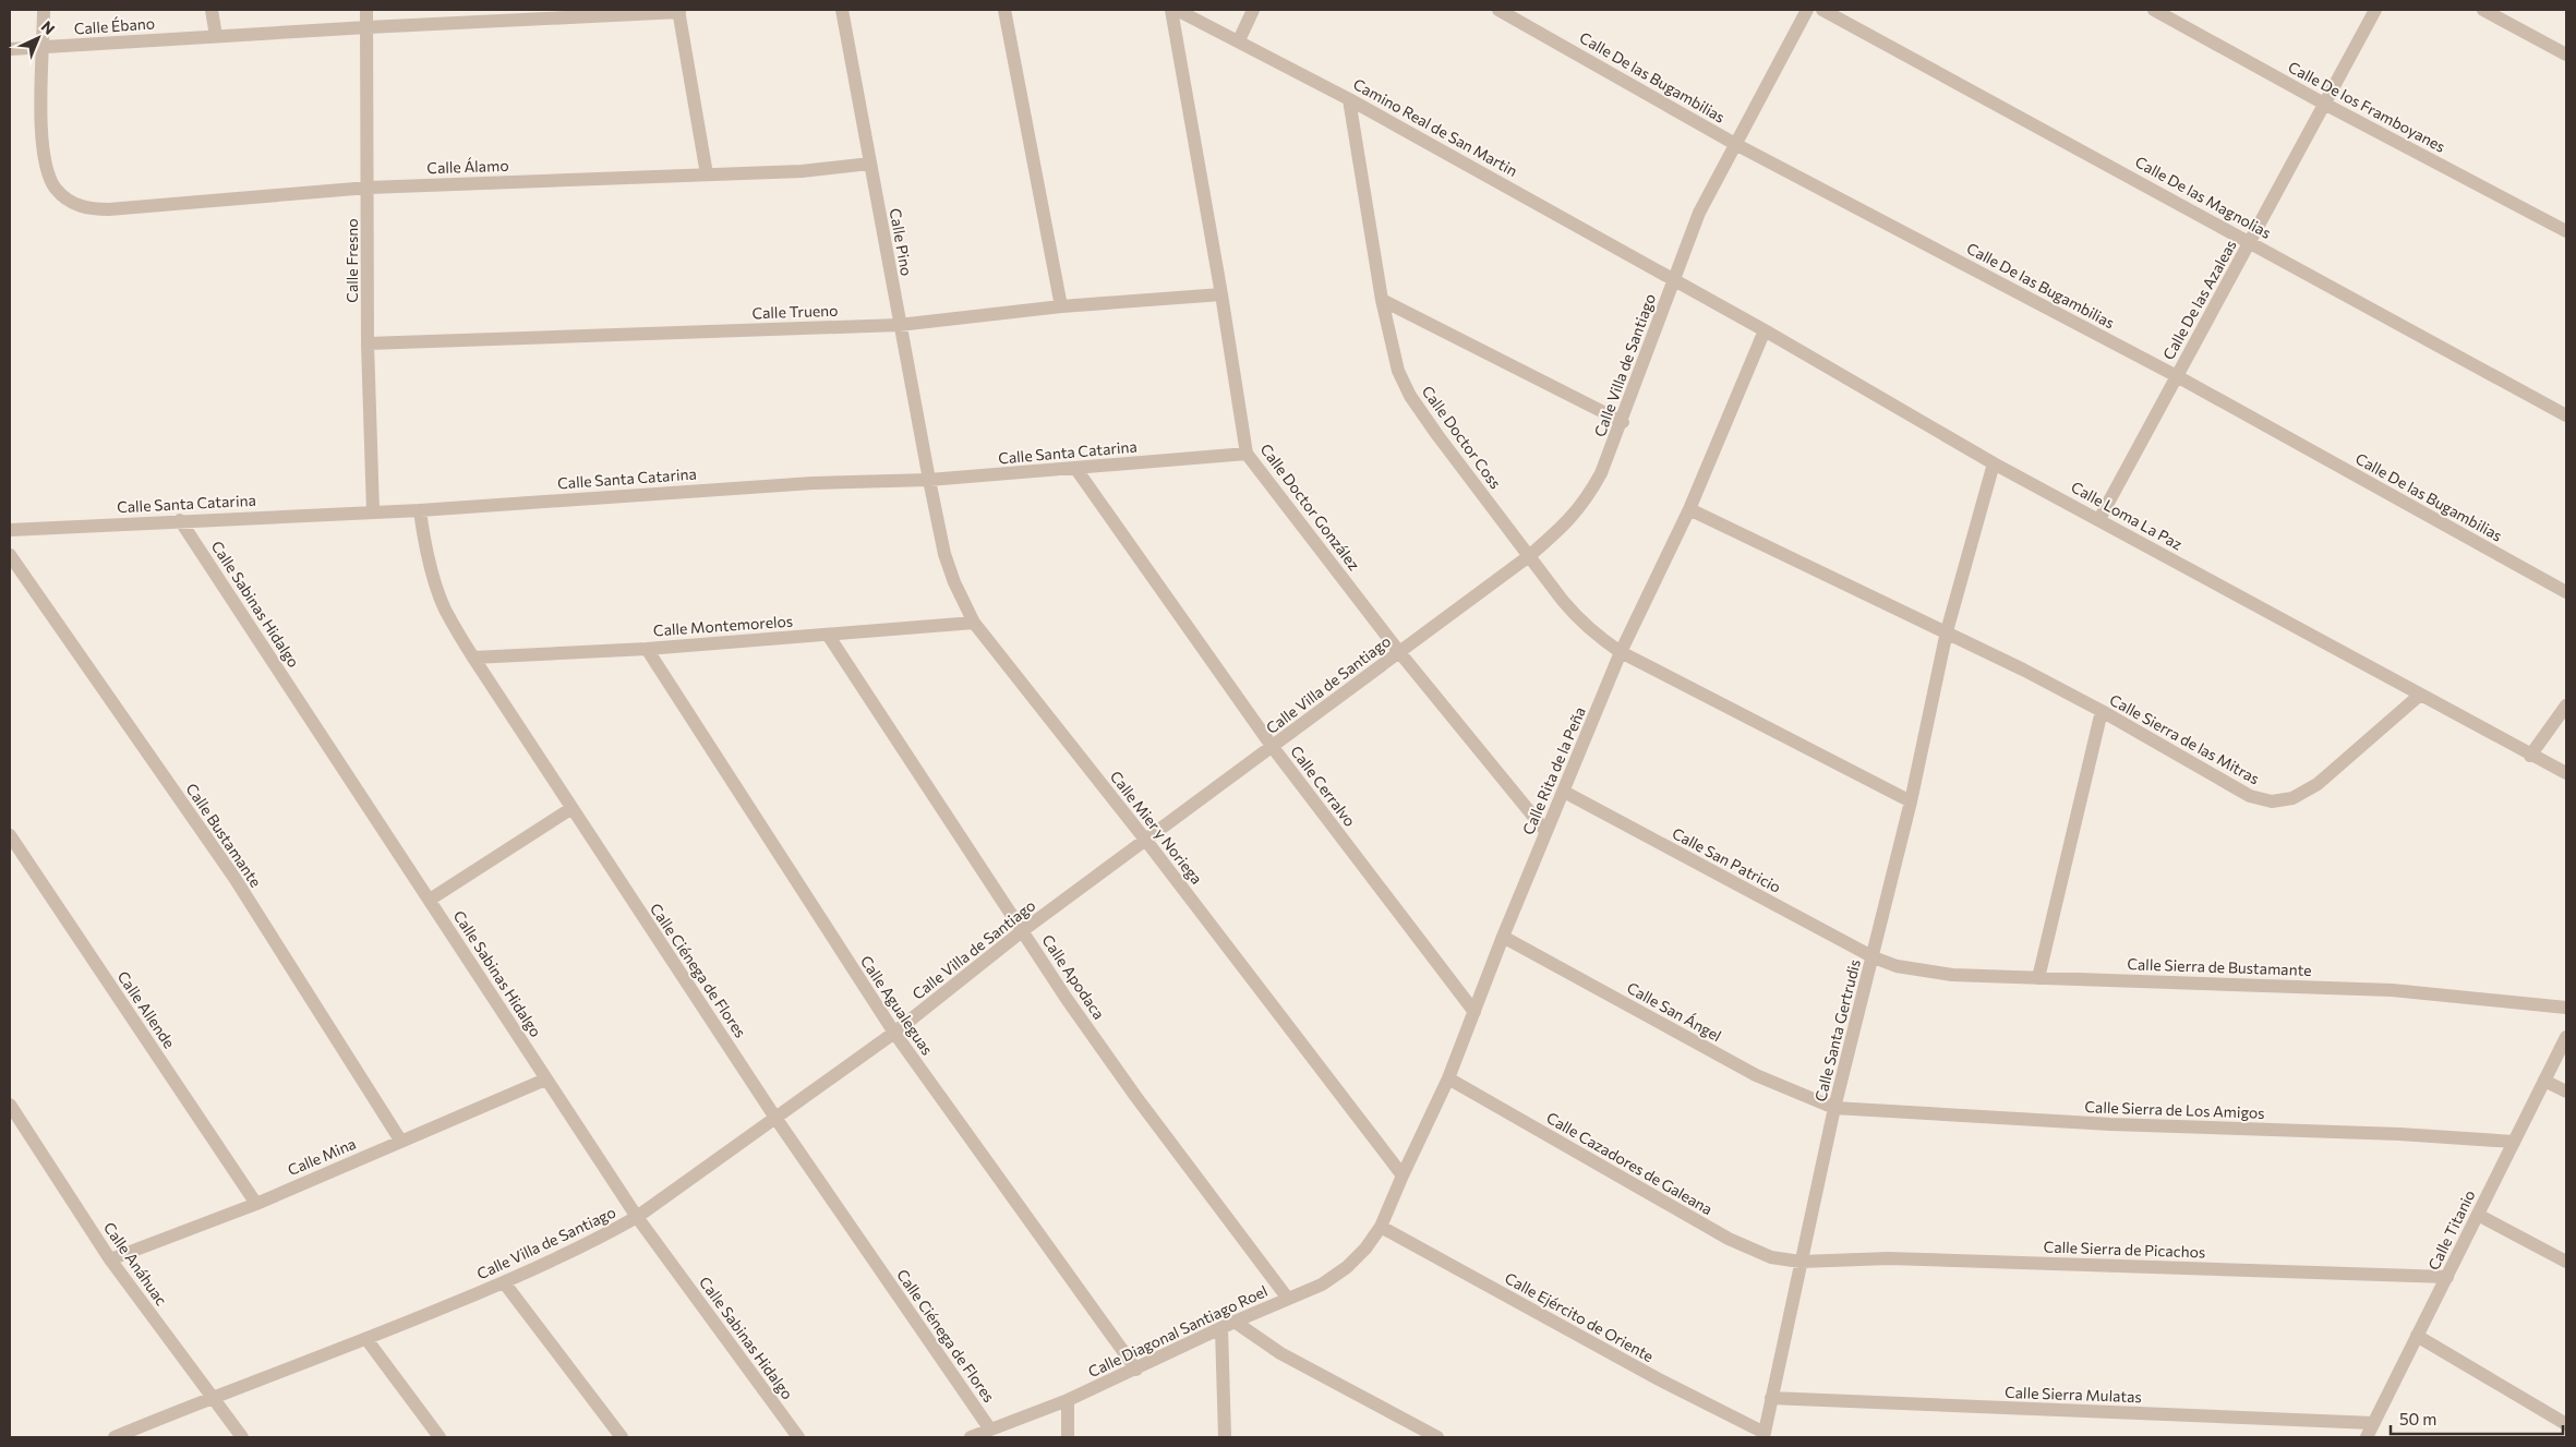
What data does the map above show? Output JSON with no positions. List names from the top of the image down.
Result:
{
  "streets": {
    "street": [
      "Calle Ébano",
      "Calle De las Bugambilias",
      "Calle De los Framboyanes",
      "Camino Real de San Martin",
      "Calle Álamo",
      "Calle De las Magnolias",
      "Calle Pino",
      "Calle Fresno",
      "Calle De las Azaleas",
      "Calle Trueno",
      "Calle Villa de Santiago",
      "Calle Doctor Coss",
      "Calle Santa Catarina",
      "Calle Doctor González",
      "Calle Loma La Paz",
      "Calle Sabinas Hidalgo",
      "Calle Montemorelos",
      "Calle Sierra de las Mitras",
      "Calle Rita de la Peña",
      "Calle Cerralvo",
      "Calle Mier y Noriega",
      "Calle Bustamante",
      "Calle San Patricio",
      "Calle Sierra de Bustamante",
      "Calle Ciénega de Flores",
      "Calle Apodaca",
      "Calle Agualeguas",
      "Calle Allende",
      "Calle San Ángel",
      "Calle Santa Gertrudis",
      "Calle Sierra de Los Amigos",
      "Calle Mina",
      "Calle Cazadores de Galeana",
      "Calle Titanio",
      "Calle Sierra de Picachos",
      "Calle Anáhuac",
      "Calle Ejército de Oriente",
      "Calle Diagonal Santiago Roel",
      "Calle Sierra Mulatas"
    ]
  },
  "crossings": [
    ["Calle Ébano", "Calle Álamo"],
    ["Calle Ébano", "Calle Fresno"],
    ["Calle De las Bugambilias", "Calle De las Azaleas"],
    ["Calle De las Bugambilias", "Calle Villa de Santiago"],
    ["Calle De los Framboyanes", "Calle De las Azaleas"],
    ["Camino Real de San Martin", "Calle Villa de Santiago"],
    ["Camino Real de San Martin", "Calle Doctor Coss"],
    ["Camino Real de San Martin", "Calle Loma La Paz"],
    ["Calle Álamo", "Calle Pino"],
    ["Calle Álamo", "Calle Fresno"],
    ["Calle De las Magnolias", "Calle De las Azaleas"],
    ["Calle Pino", "Calle Trueno"],
    ["Calle Pino", "Calle Santa Catarina"],
    ["Calle Pino", "Calle Mier y Noriega"],
    ["Calle Fresno", "Calle Trueno"],
    ["Calle Fresno", "Calle Santa Catarina"],
    ["Calle De las Azaleas", "Calle Loma La Paz"],
    ["Calle Trueno", "Calle Doctor González"],
    ["Calle Villa de Santiago", "Calle Doctor Coss"],
    ["Calle Villa de Santiago", "Calle Doctor González"],
    ["Calle Villa de Santiago", "Calle Loma La Paz"],
    ["Calle Villa de Santiago", "Calle Sabinas Hidalgo"],
    ["Calle Villa de Santiago", "Calle Cerralvo"],
    ["Calle Villa de Santiago", "Calle Mier y Noriega"],
    ["Calle Villa de Santiago", "Calle Ciénega de Flores"],
    ["Calle Villa de Santiago", "Calle Apodaca"],
    ["Calle Villa de Santiago", "Calle Agualeguas"],
    ["Calle Villa de Santiago", "Calle Anáhuac"],
    ["Calle Doctor Coss", "Calle Rita de la Peña"],
    ["Calle Doctor Coss", "Calle Santa Gertrudis"],
    ["Calle Santa Catarina", "Calle Doctor González"],
    ["Calle Santa Catarina", "Calle Sabinas Hidalgo"],
    ["Calle Santa Catarina", "Calle Cerralvo"],
    ["Calle Santa Catarina", "Calle Mier y Noriega"],
    ["Calle Santa Catarina", "Calle Ciénega de Flores"],
    ["Calle Doctor González", "Calle Rita de la Peña"],
    ["Calle Loma La Paz", "Calle Sierra de las Mitras"],
    ["Calle Loma La Paz", "Calle Rita de la Peña"],
    ["Calle Loma La Paz", "Calle Santa Gertrudis"],
    ["Calle Sabinas Hidalgo", "Calle Mina"],
    ["Calle Montemorelos", "Calle Mier y Noriega"],
    ["Calle Montemorelos", "Calle Ciénega de Flores"],
    ["Calle Montemorelos", "Calle Apodaca"],
    ["Calle Montemorelos", "Calle Agualeguas"],
    ["Calle Sierra de las Mitras", "Calle Rita de la Peña"],
    ["Calle Sierra de las Mitras", "Calle Santa Gertrudis"],
    ["Calle Rita de la Peña", "Calle Cerralvo"],
    ["Calle Rita de la Peña", "Calle Mier y Noriega"],
    ["Calle Rita de la Peña", "Calle San Patricio"],
    ["Calle Rita de la Peña", "Calle San Ángel"],
    ["Calle Rita de la Peña", "Calle Cazadores de Galeana"],
    ["Calle Rita de la Peña", "Calle Ejército de Oriente"],
    ["Calle Rita de la Peña", "Calle Diagonal Santiago Roel"],
    ["Calle Bustamante", "Calle Mina"],
    ["Calle San Patricio", "Calle Sierra de Bustamante"],
    ["Calle San Patricio", "Calle Santa Gertrudis"],
    ["Calle Sierra de Bustamante", "Calle Santa Gertrudis"],
    ["Calle Ciénega de Flores", "Calle Diagonal Santiago Roel"],
    ["Calle Apodaca", "Calle Diagonal Santiago Roel"],
    ["Calle Agualeguas", "Calle Diagonal Santiago Roel"],
    ["Calle Allende", "Calle Mina"],
    ["Calle San Ángel", "Calle Santa Gertrudis"],
    ["Calle San Ángel", "Calle Sierra de Los Amigos"],
    ["Calle Santa Gertrudis", "Calle Sierra de Los Amigos"],
    ["Calle Santa Gertrudis", "Calle Cazadores de Galeana"],
    ["Calle Santa Gertrudis", "Calle Sierra de Picachos"],
    ["Calle Santa Gertrudis", "Calle Ejército de Oriente"],
    ["Calle Santa Gertrudis", "Calle Sierra Mulatas"],
    ["Calle Sierra de Los Amigos", "Calle Titanio"],
    ["Calle Mina", "Calle Anáhuac"],
    ["Calle Cazadores de Galeana", "Calle Sierra de Picachos"],
    ["Calle Titanio", "Calle Sierra de Picachos"],
    ["Calle Titanio", "Calle Sierra Mulatas"],
    ["Calle Ejército de Oriente", "Calle Diagonal Santiago Roel"]
  ],
  "scale_bar": "50 m",
  "north": "top right"
}
